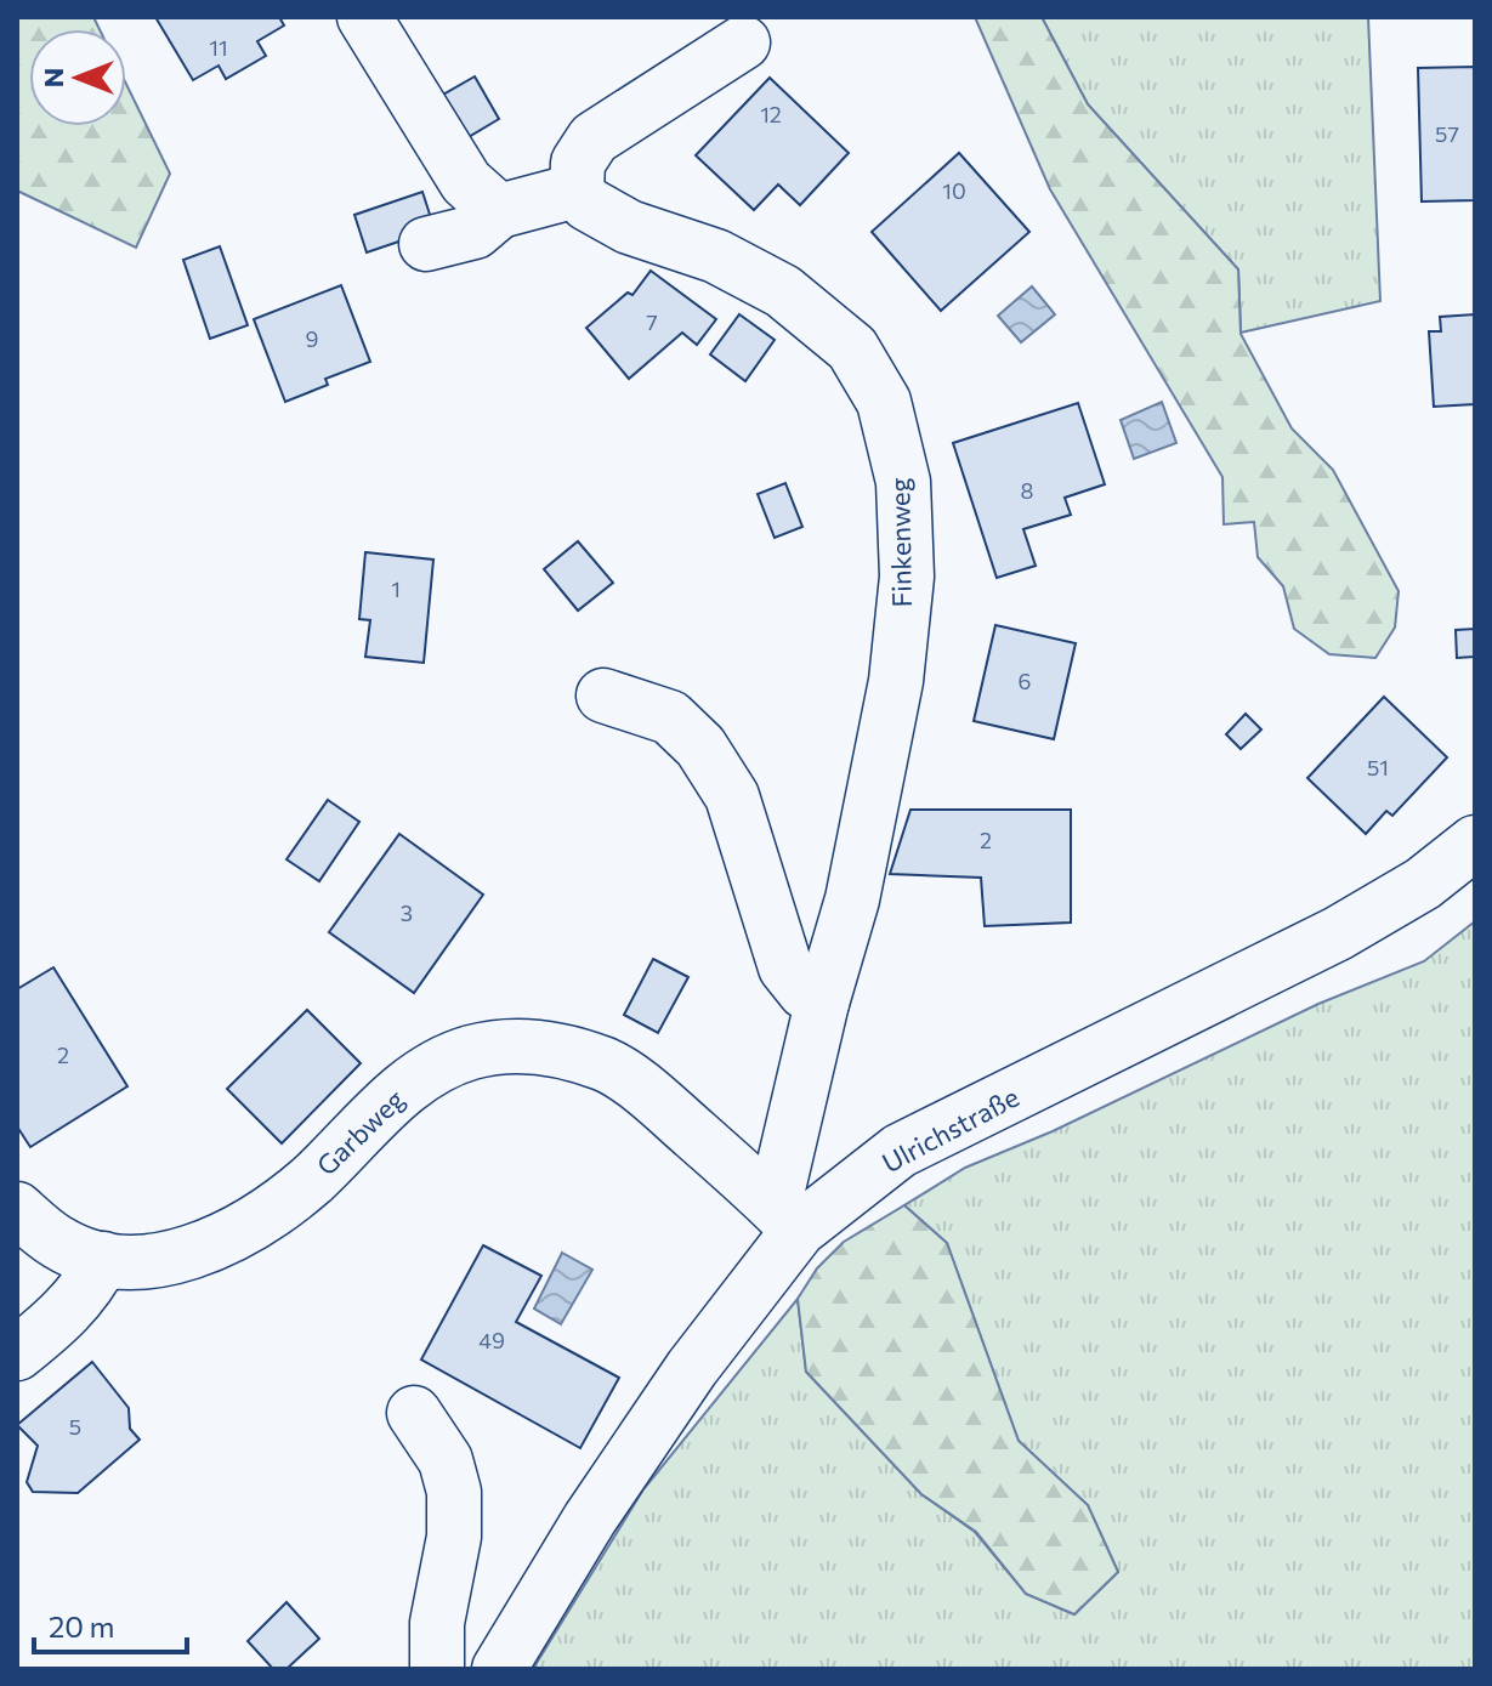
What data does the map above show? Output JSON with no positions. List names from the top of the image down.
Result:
{
  "streets": {
    "street": ["Finkenweg", "Ulrichstraße", "Garbweg"]
  },
  "crossings": [
    ["Finkenweg", "Ulrichstraße"],
    ["Finkenweg", "Garbweg"],
    ["Ulrichstraße", "Garbweg"]
  ],
  "house_numbers": [
    "11",
    "12",
    "57",
    "10",
    "7",
    "9",
    "8",
    "1",
    "6",
    "51",
    "2",
    "3",
    "2",
    "49",
    "5"
  ],
  "scale_bar": "20 m",
  "north": "left"
}
